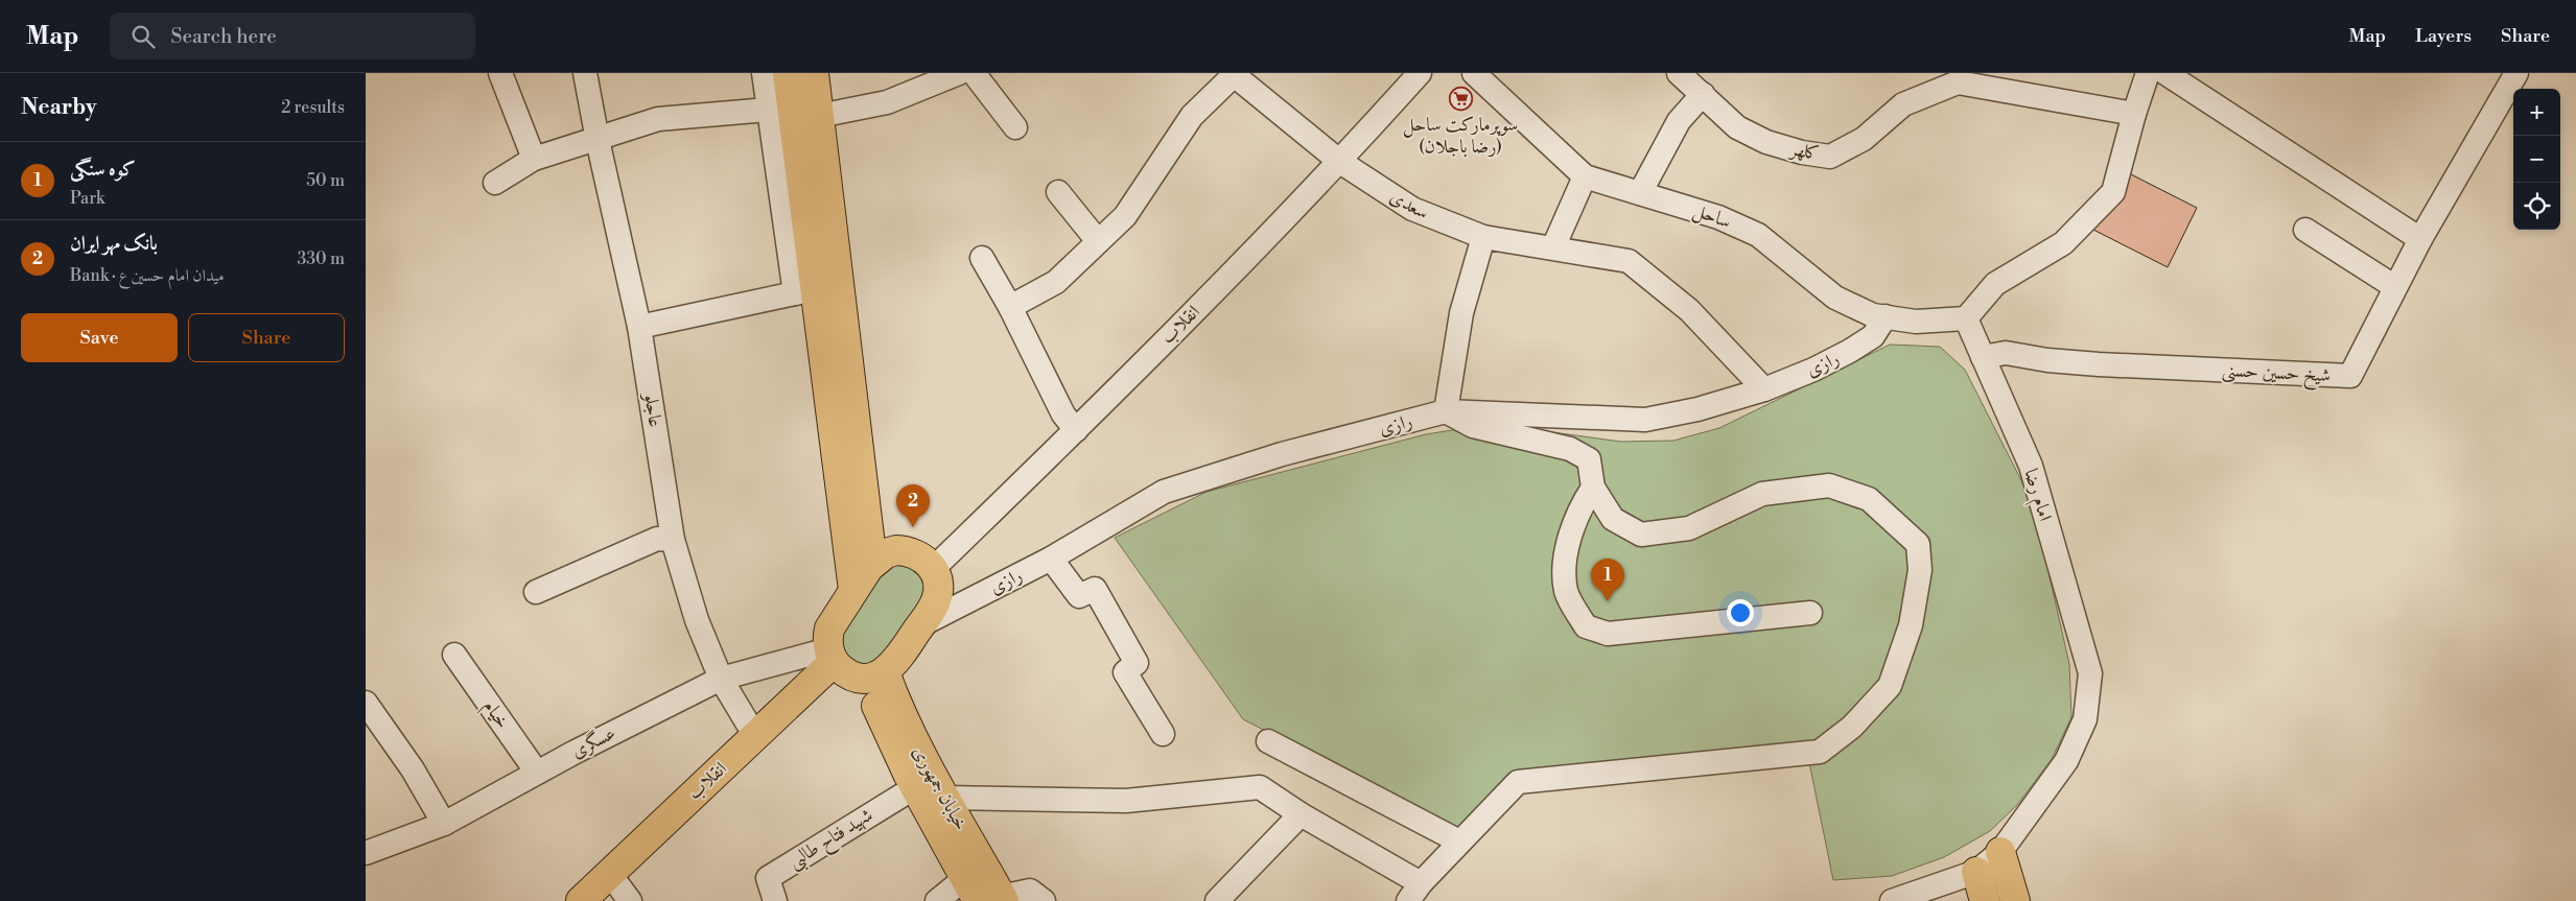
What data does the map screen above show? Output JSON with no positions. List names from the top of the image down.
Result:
{
  "streets": {
    "main road": ["انقلاب", "خیابان جمهوری"],
    "street": [
      "کلهر",
      "سعدی",
      "ساحل",
      "رازی",
      "شیخ حسین حسنی",
      "عاجلو",
      "امام رضا",
      "خیام",
      "عسگری",
      "شهید فتاح طالبی"
    ]
  },
  "crossings": [
    ["سعدی", "انقلاب"],
    ["سعدی", "رازی"],
    ["ساحل", "رازی"],
    ["ساحل", "امام رضا"],
    ["انقلاب", "رازی"],
    ["انقلاب", "عاجلو"],
    ["انقلاب", "عسگری"],
    ["انقلاب", "خیابان جمهوری"],
    ["رازی", "عسگری"],
    ["رازی", "خیابان جمهوری"],
    ["شیخ حسین حسنی", "امام رضا"],
    ["عاجلو", "عسگری"],
    ["خیام", "عسگری"],
    ["عسگری", "خیابان جمهوری"],
    ["خیابان جمهوری", "شهید فتاح طالبی"]
  ],
  "places": {
    "supermarket": ["سوپرمارکت ساحل (رضا باجلان)"]
  },
  "page": {
    "header": "Map",
    "search": "Search here",
    "nav": ["Map", "Layers", "Share"],
    "heading": ["Nearby", "2 results"],
    "map_buttons": ["+", "−"],
    "list": [
      {
        "mark": "1",
        "name": "کوه سنگی",
        "note": "Park",
        "value": "50 m"
      },
      {
        "mark": "2",
        "name": "بانک مهر ایران",
        "note": "Bank · میدان امام حسین ع",
        "value": "330 m"
      }
    ],
    "buttons": ["Save", "Share"],
    "pins": ["2", "1"]
  }
}
